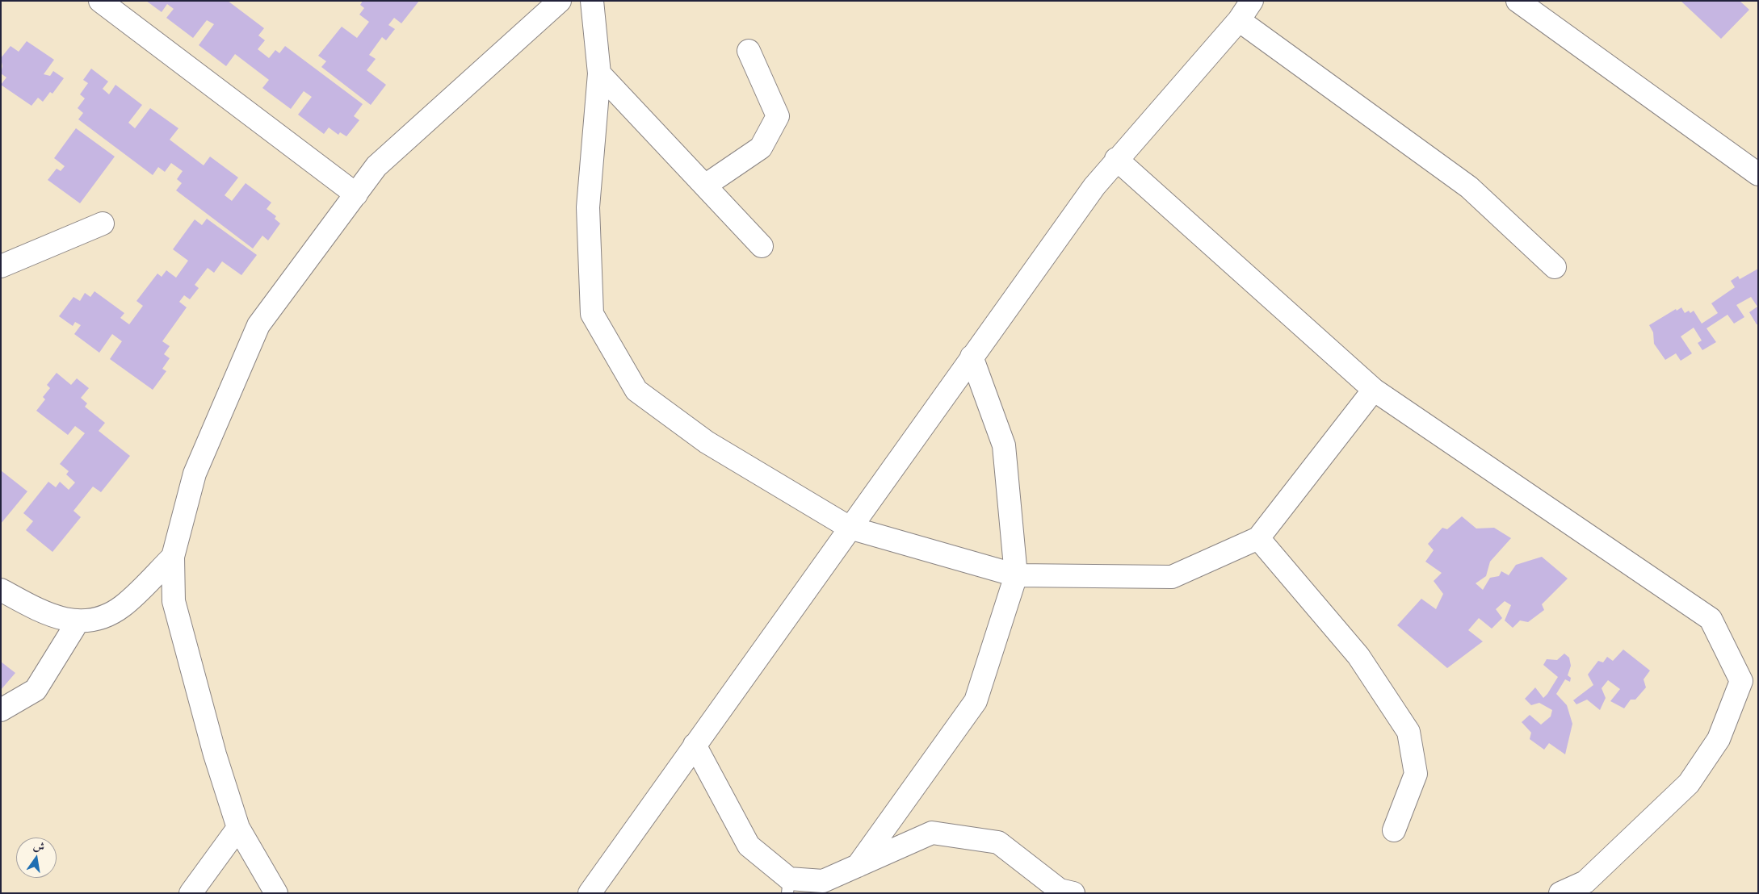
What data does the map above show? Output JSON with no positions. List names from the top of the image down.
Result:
{
  "north": "top"
}
